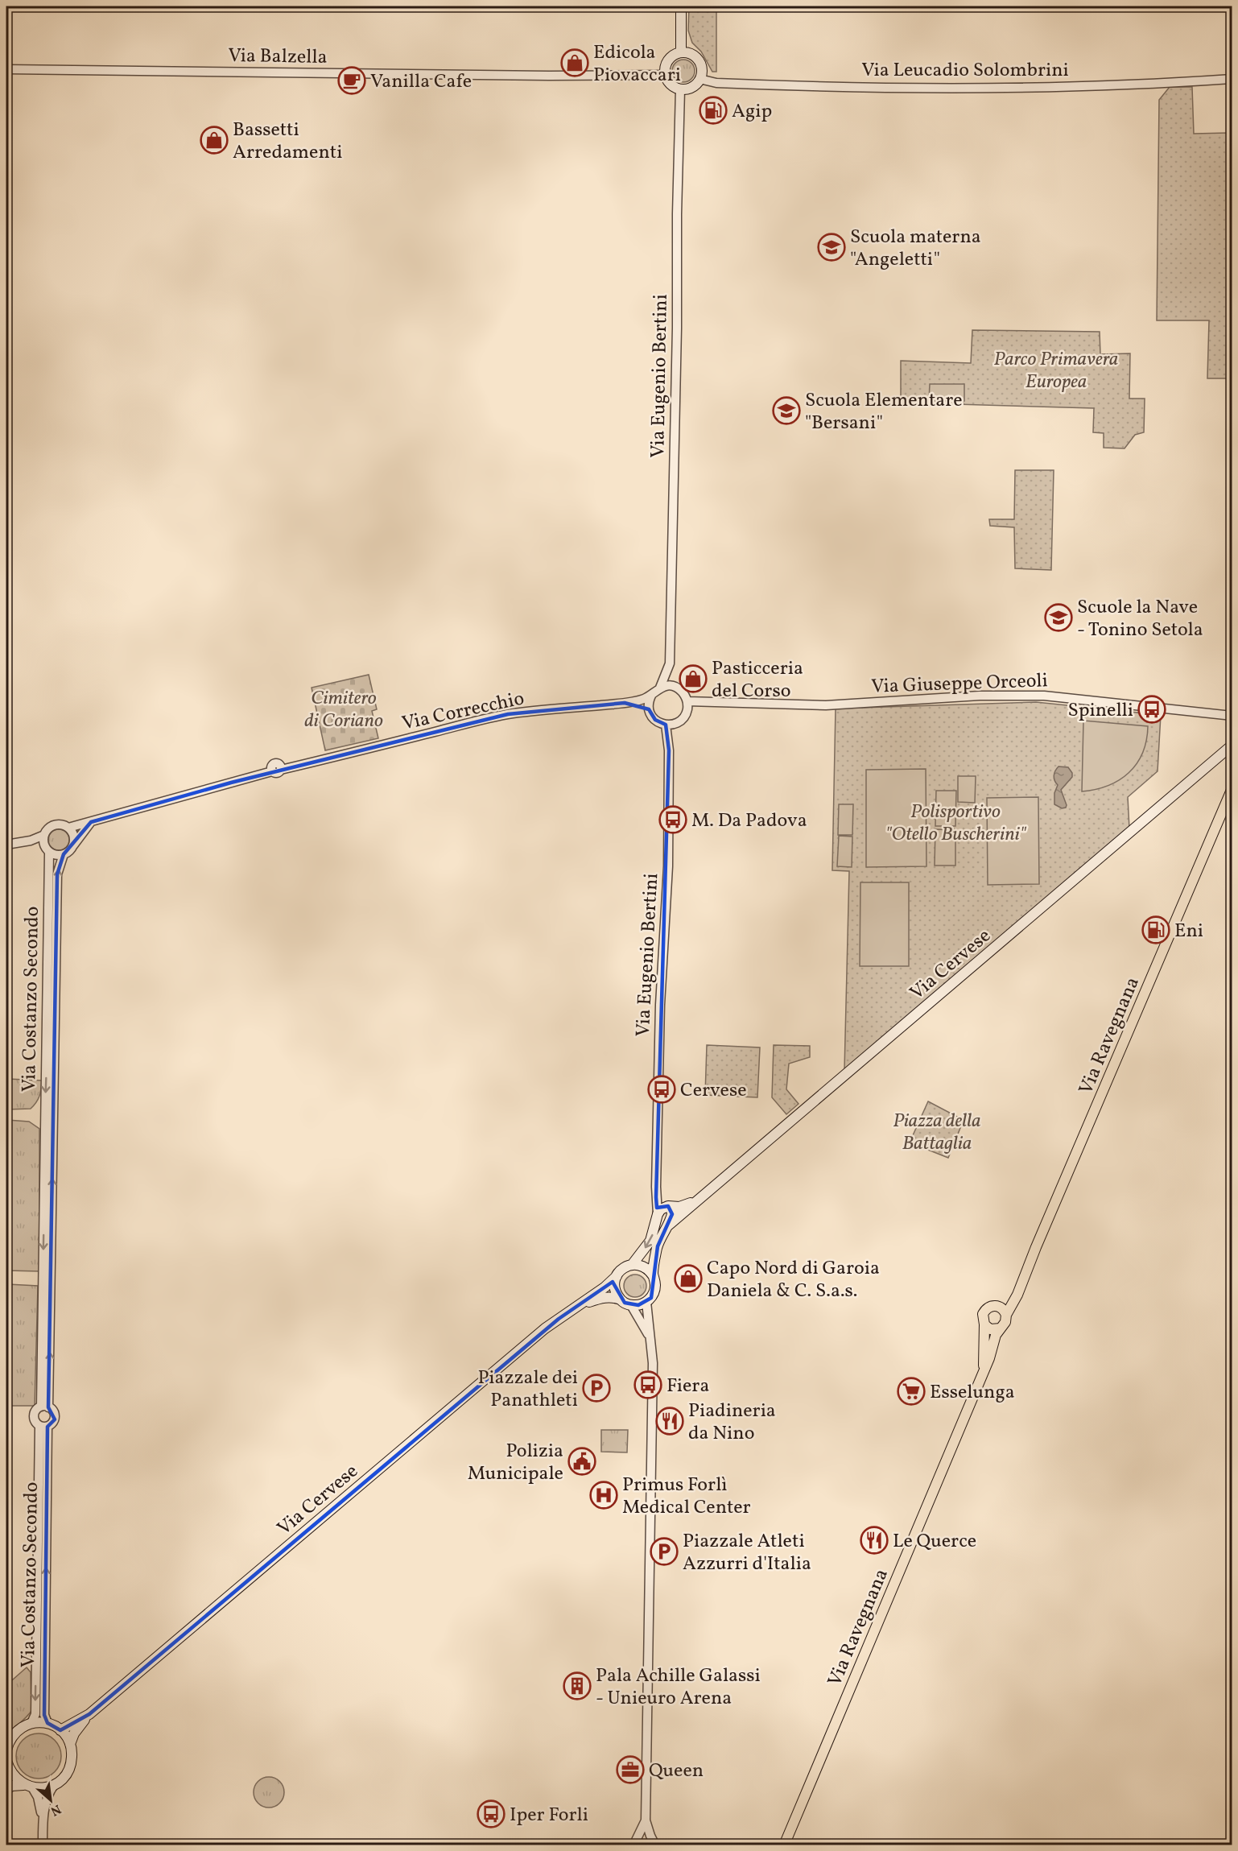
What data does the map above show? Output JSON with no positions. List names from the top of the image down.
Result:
{
  "streets": {
    "main road": ["Via Cervese", "Via Ravegnana"],
    "street": [
      "Via Balzella",
      "Via Leucadio Solombrini",
      "Via Eugenio Bertini",
      "Via Giuseppe Orceoli",
      "Via Correcchio",
      "Via Costanzo Secondo"
    ]
  },
  "crossings": [
    ["Via Balzella", "Via Leucadio Solombrini"],
    ["Via Balzella", "Via Eugenio Bertini"],
    ["Via Leucadio Solombrini", "Via Eugenio Bertini"],
    ["Via Eugenio Bertini", "Via Giuseppe Orceoli"],
    ["Via Eugenio Bertini", "Via Cervese"]
  ],
  "parks": [
    "Parco Primavera Europea",
    "Cimitero di Coriano",
    "Polisportivo \"Otello Buscherini\"",
    "Piazza della Battaglia"
  ],
  "places": {
    "shop": [
      "Edicola Piovaccari",
      "Bassetti Arredamenti",
      "Pasticceria del Corso",
      "Capo Nord di Garoia Daniela & C. S.a.s."
    ],
    "cafe": ["Vanilla Cafe"],
    "fuel station": ["Agip", "Eni"],
    "school or university": ["Scuola materna \"Angeletti\"", "Scuola Elementare \"Bersani\"", "Scuole la Nave - Tonino Setola"],
    "bus stop": [
      "Spinelli",
      "M. Da Padova",
      "Cervese",
      "Fiera",
      "Iper Forli"
    ],
    "parking": ["Piazzale dei Panathleti", "Piazzale Atleti Azzurri d'Italia"],
    "supermarket": ["Esselunga"],
    "restaurant": ["Piadineria da Nino", "Le Querce"],
    "public building": ["Polizia Municipale"],
    "hospital": ["Primus Forlì Medical Center"],
    "building": ["Pala Achille Galassi - Unieuro Arena"],
    "office": ["Queen"]
  },
  "north": "bottom right"
}
